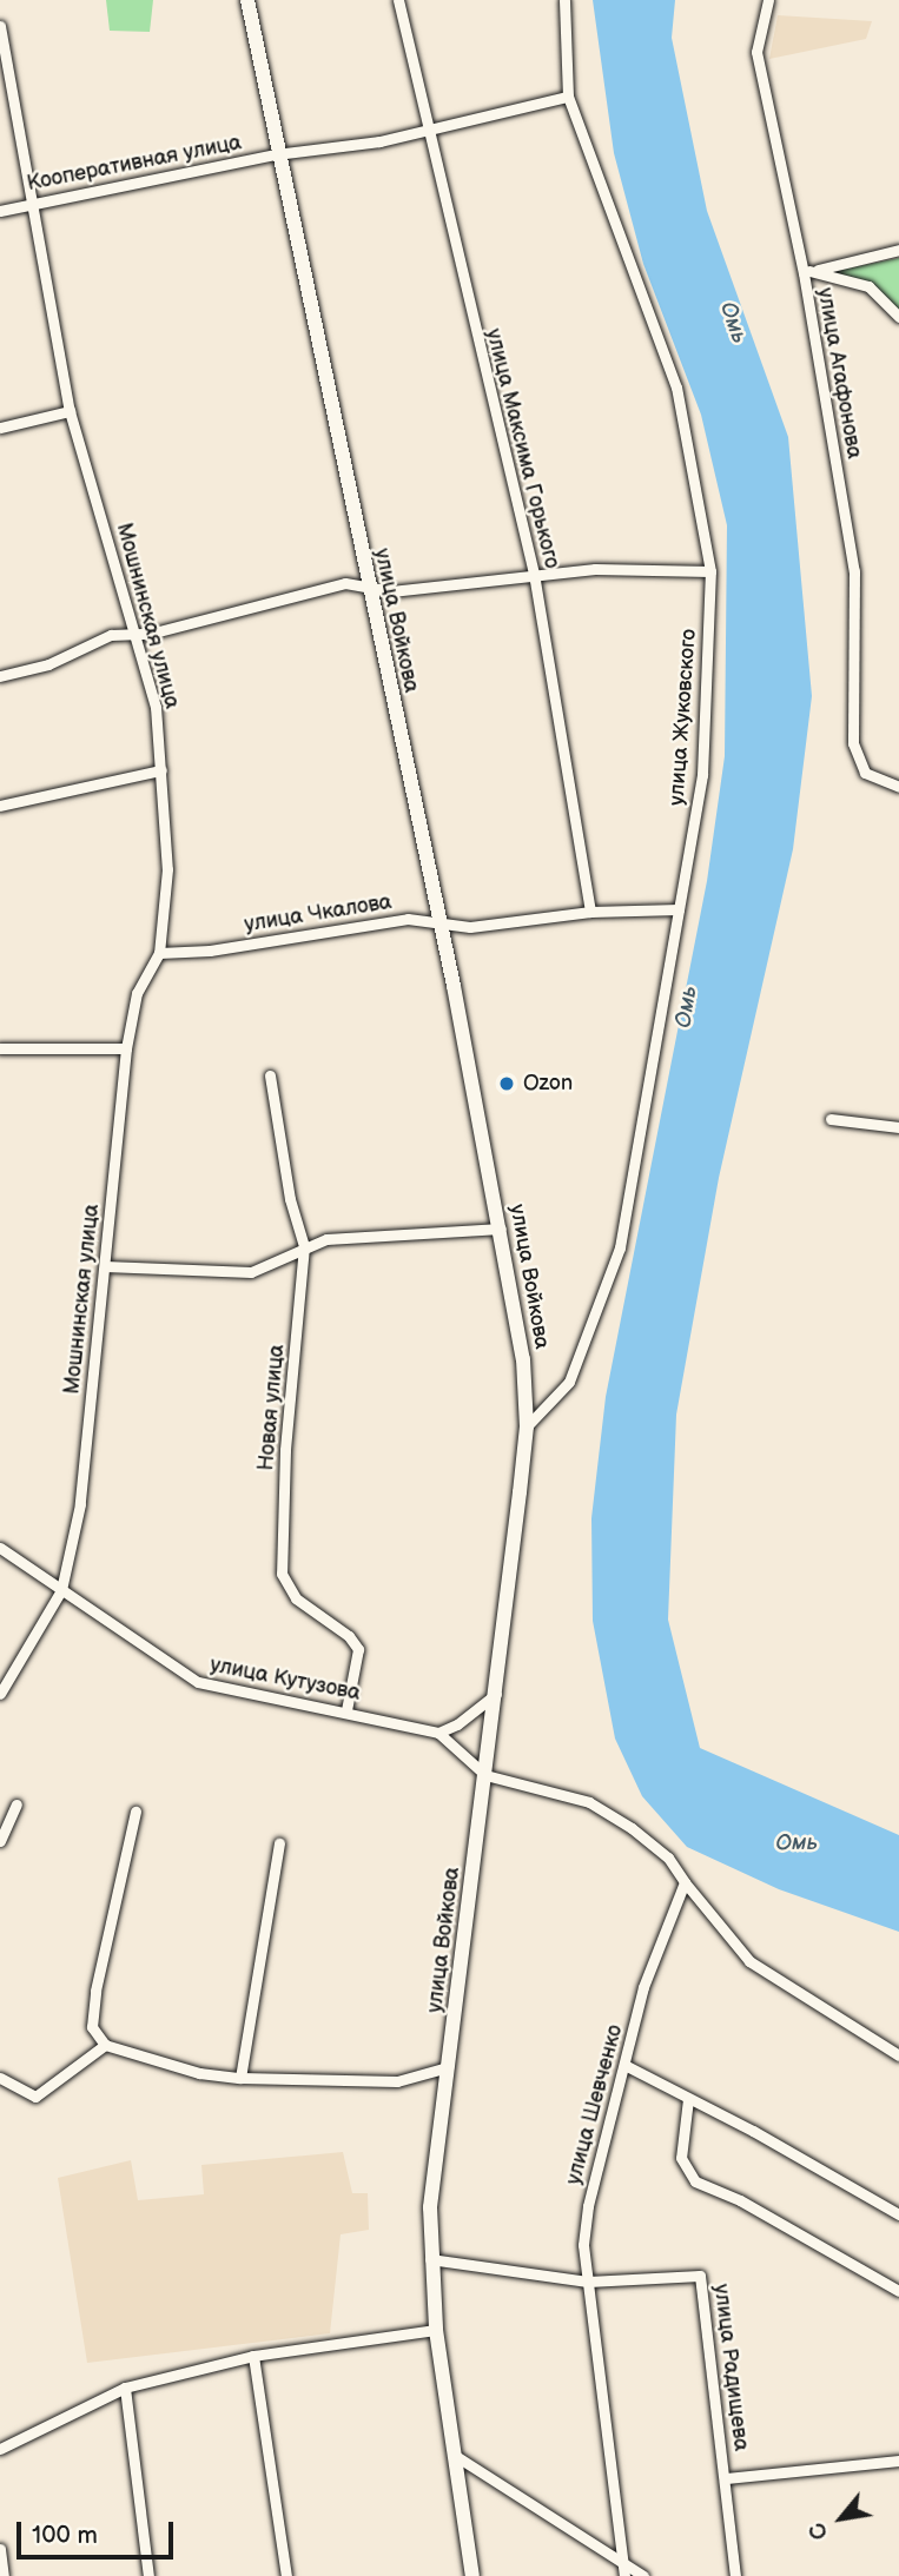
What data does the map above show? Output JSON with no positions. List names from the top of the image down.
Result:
{
  "streets": {
    "main road": ["улица Войкова"],
    "street": [
      "Кооперативная улица",
      "улица Агафонова",
      "улица Максима Горького",
      "Мошнинская улица",
      "улица Жуковского",
      "улица Чкалова",
      "Новая улица",
      "улица Кутузова",
      "улица Шевченко",
      "улица Радищева"
    ]
  },
  "crossings": [
    ["Кооперативная улица", "улица Максима Горького"],
    ["Кооперативная улица", "Мошнинская улица"],
    ["Кооперативная улица", "улица Войкова"],
    ["Кооперативная улица", "улица Жуковского"],
    ["улица Максима Горького", "улица Чкалова"],
    ["Мошнинская улица", "улица Чкалова"],
    ["Мошнинская улица", "улица Кутузова"],
    ["улица Войкова", "улица Жуковского"],
    ["улица Войкова", "улица Чкалова"],
    ["улица Войкова", "улица Кутузова"],
    ["улица Жуковского", "улица Чкалова"],
    ["Новая улица", "улица Кутузова"],
    ["улица Шевченко", "улица Радищева"]
  ],
  "water": ["Омь"],
  "places": ["Ozon"],
  "scale_bar": "100 m",
  "north": "bottom left"
}
